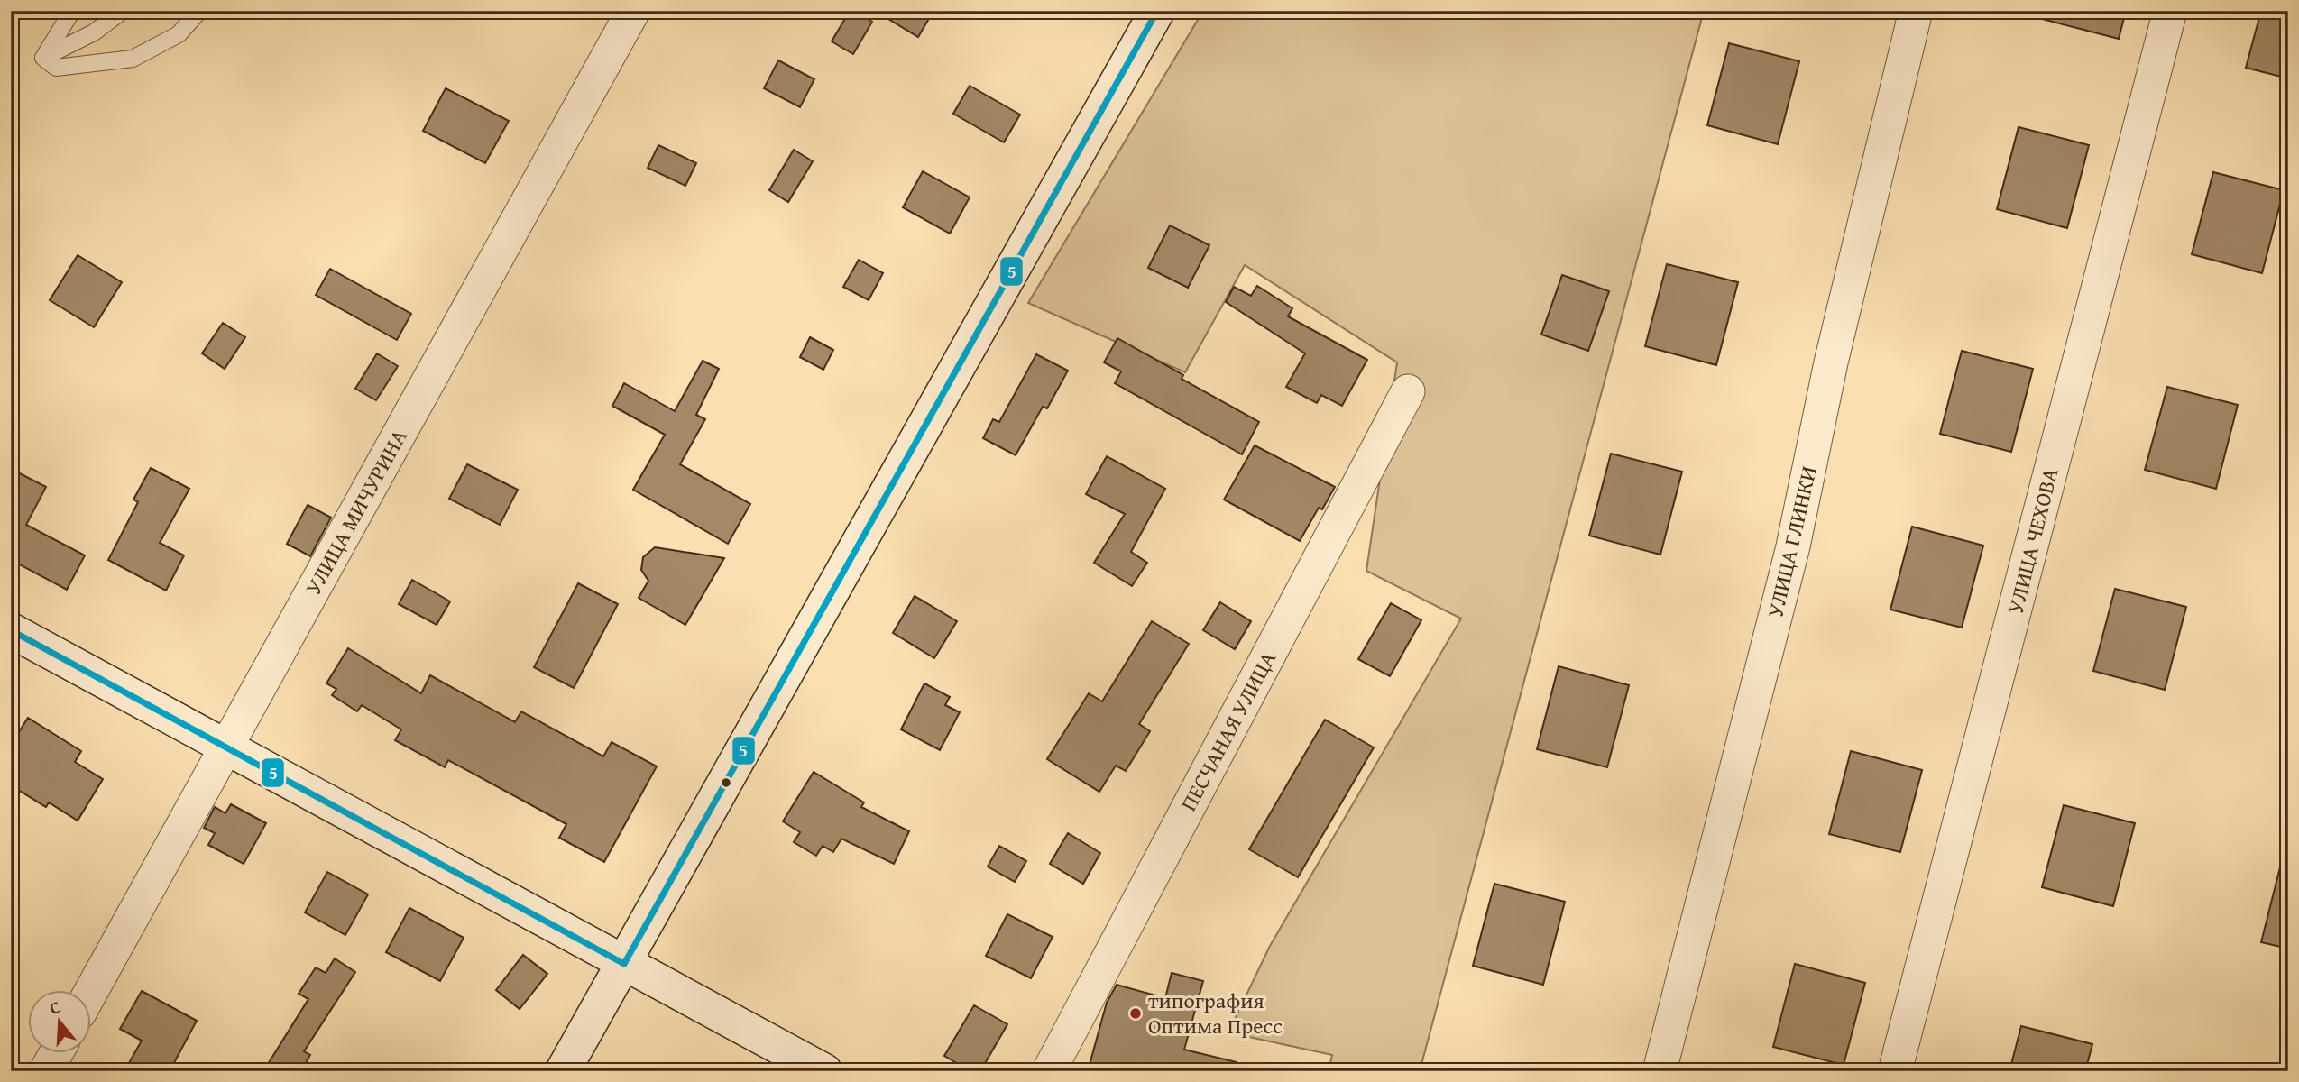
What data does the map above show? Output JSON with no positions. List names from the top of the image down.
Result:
{
  "streets": {
    "street": [
      "УЛИЦА МИЧУРИНА",
      "УЛИЦА ЧЕХОВА",
      "УЛИЦА ГЛИНКИ",
      "ПЕСЧАНАЯ УЛИЦА"
    ]
  },
  "places": ["типография Оптима Пресс"],
  "lines": ["transit line 5"],
  "north": "top"
}
